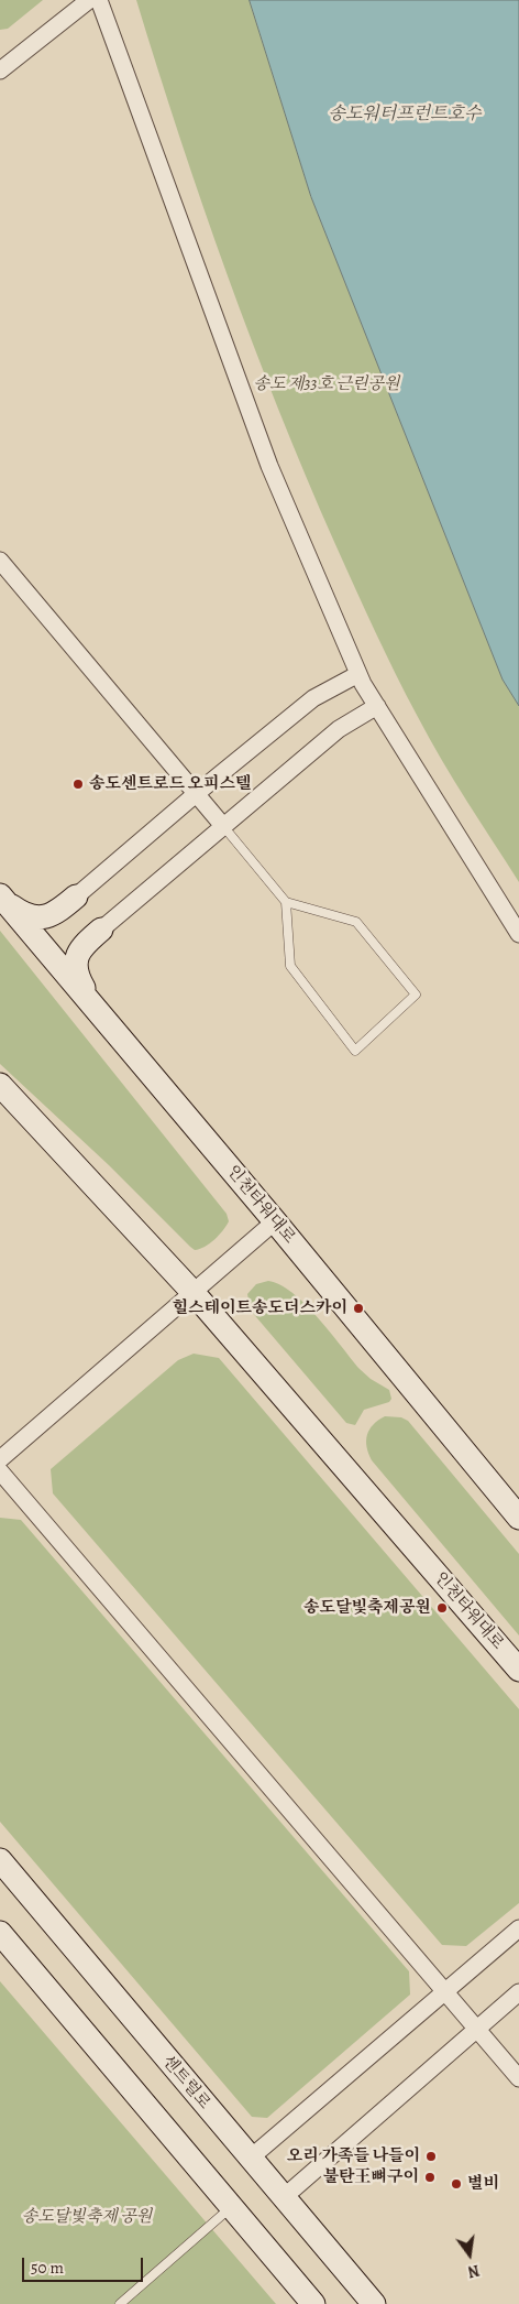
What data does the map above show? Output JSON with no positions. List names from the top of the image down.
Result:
{
  "streets": {
    "main road": ["인천타워대로", "센트럴로"]
  },
  "water": ["송도워터프런트호수"],
  "parks": ["송도 제33호 근린공원", "송도달빛축제 공원"],
  "places": [
    "송도센트로드 오피스텔",
    "힐스테이트송도더스카이",
    "송도달빛축제공원",
    "오리 가족들 나들이",
    "불탄王뼈구이",
    "별비"
  ],
  "scale_bar": "50 m",
  "north": "bottom"
}
